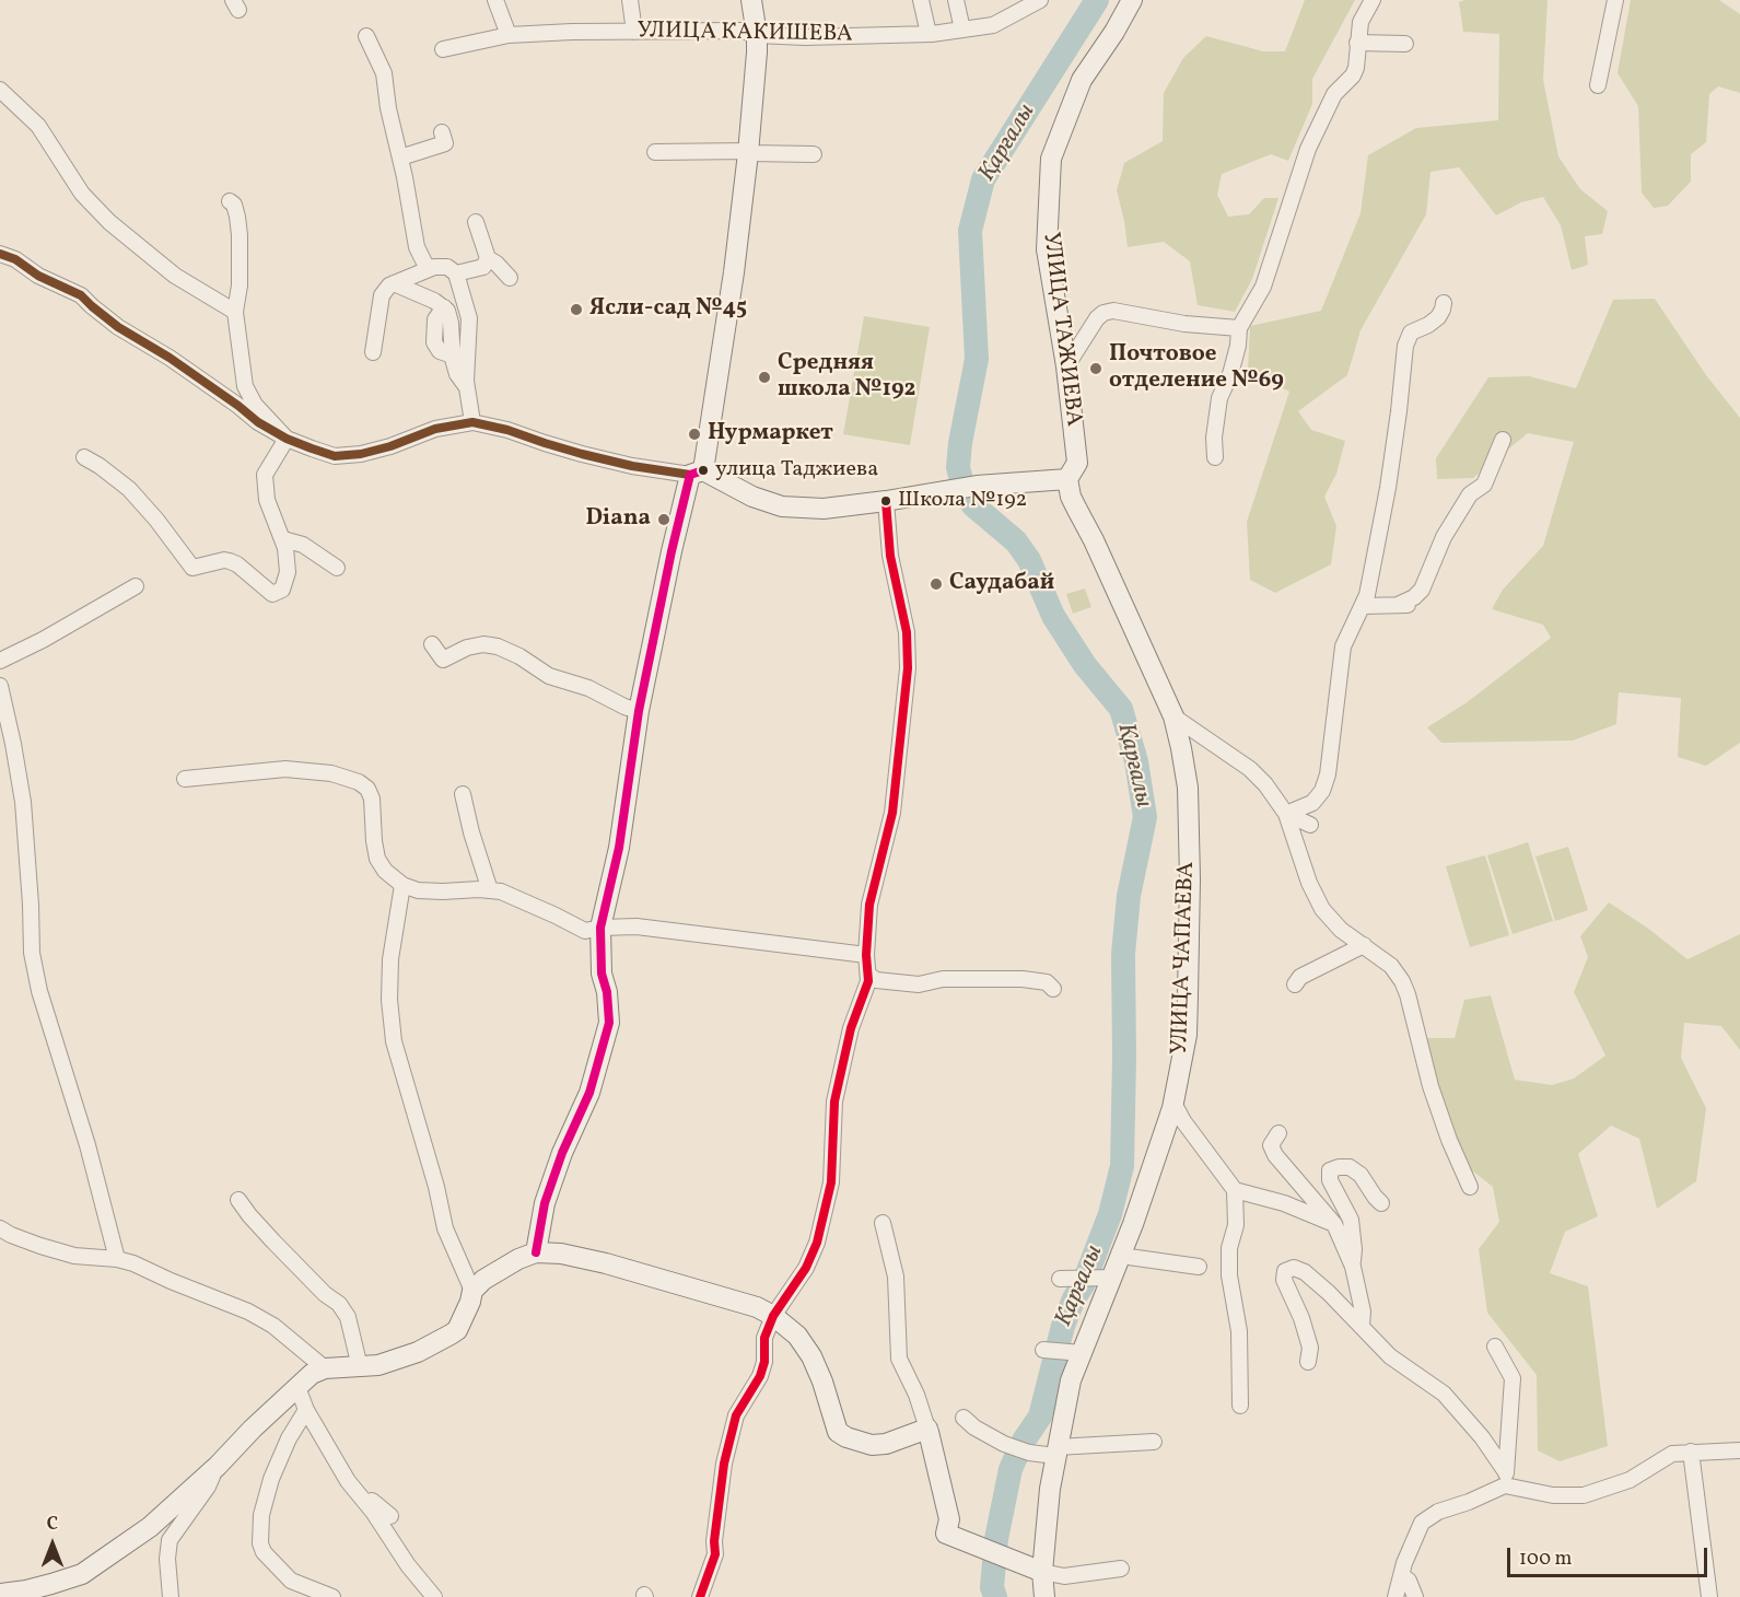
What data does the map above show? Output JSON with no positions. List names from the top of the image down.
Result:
{
  "streets": {
    "street": ["УЛИЦА КАКИШЕВА", "УЛИЦА ТАЖИЕВА", "УЛИЦА ЧАПАЕВА"]
  },
  "crossings": [
    ["УЛИЦА ТАЖИЕВА", "УЛИЦА ЧАПАЕВА"]
  ],
  "water": ["Қарғалы"],
  "places": [
    "Ясли-сад №45",
    "Почтовое отделение №69",
    "Средняя школа №192",
    "Нурмаркет",
    "улица Таджиева",
    "Школа №192",
    "Diana",
    "Саудабай"
  ],
  "scale_bar": "100 m",
  "north": "top"
}
